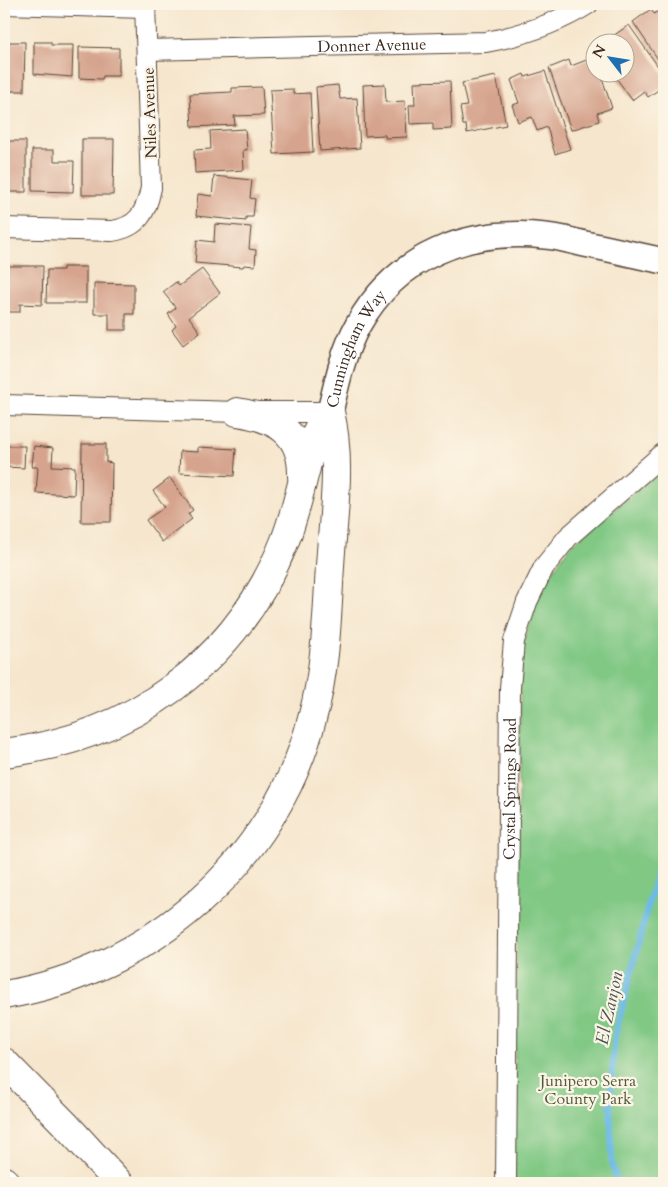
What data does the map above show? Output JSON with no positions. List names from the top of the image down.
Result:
{
  "streets": {
    "main road": ["Cunningham Way"],
    "street": ["Donner Avenue", "Niles Avenue", "Crystal Springs Road"]
  },
  "crossings": [
    ["Donner Avenue", "Niles Avenue"]
  ],
  "water": ["El Zanjon"],
  "parks": ["Junipero Serra County Park"],
  "north": "top left"
}
